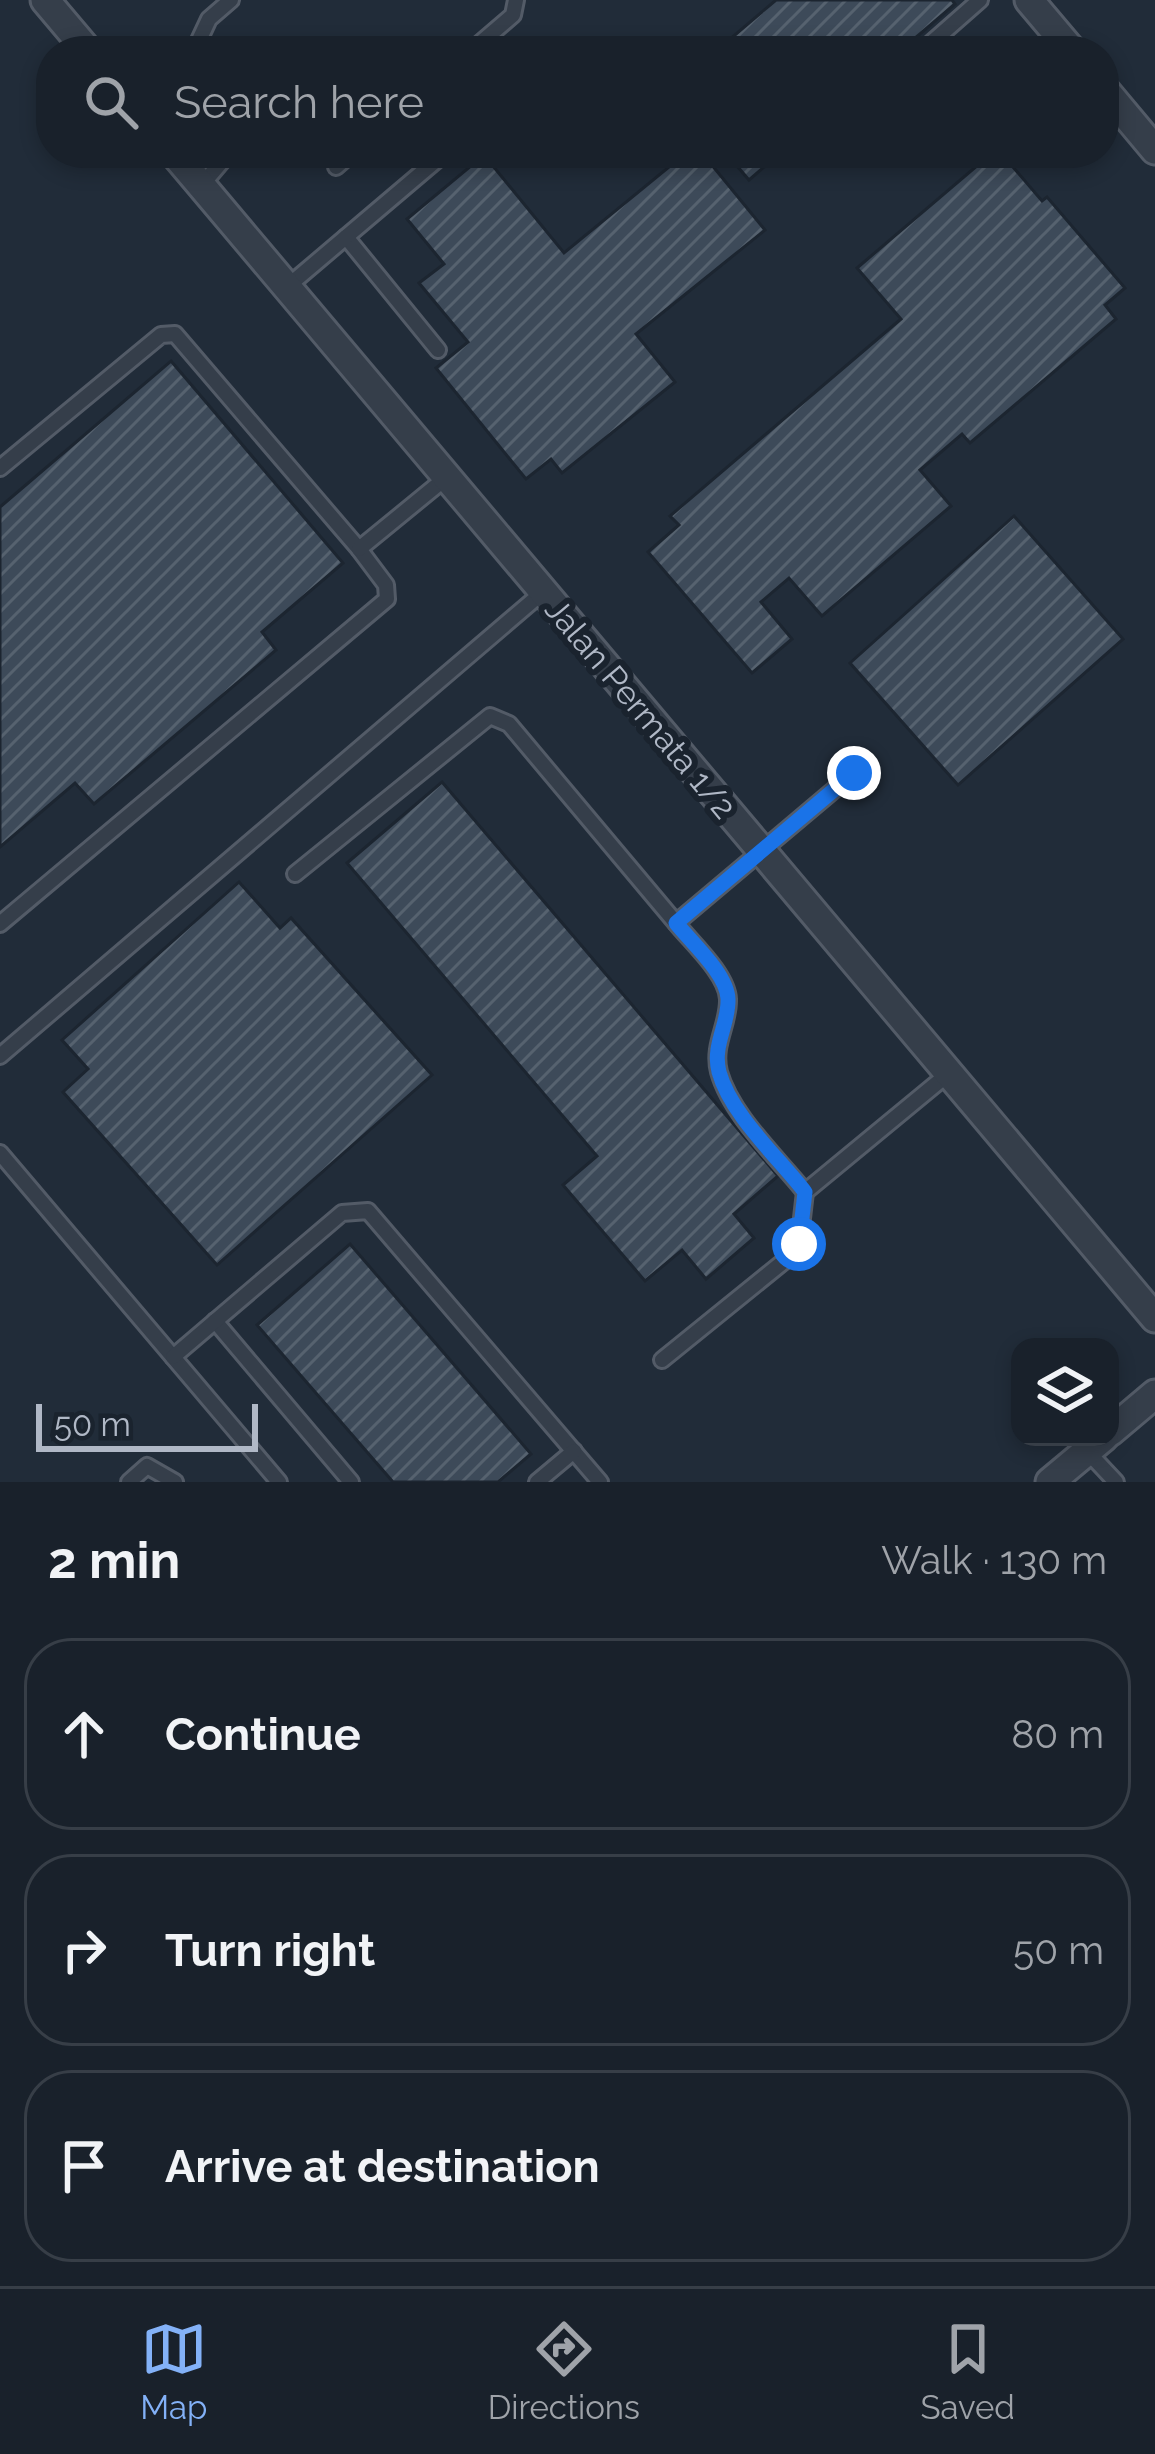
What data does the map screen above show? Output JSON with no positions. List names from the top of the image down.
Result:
{
  "streets": {
    "street": ["Jalan Permata 1/2"]
  },
  "scale_bar": "50 m",
  "page": {
    "search": "Search here",
    "scale": "50 m",
    "heading": ["2 min", "Walk · 130 m"],
    "list": [
      ["Continue", "80 m"],
      ["Turn right", "50 m"],
      "Arrive at destination"
    ],
    "nav": ["Map", "Directions", "Saved"]
  }
}
